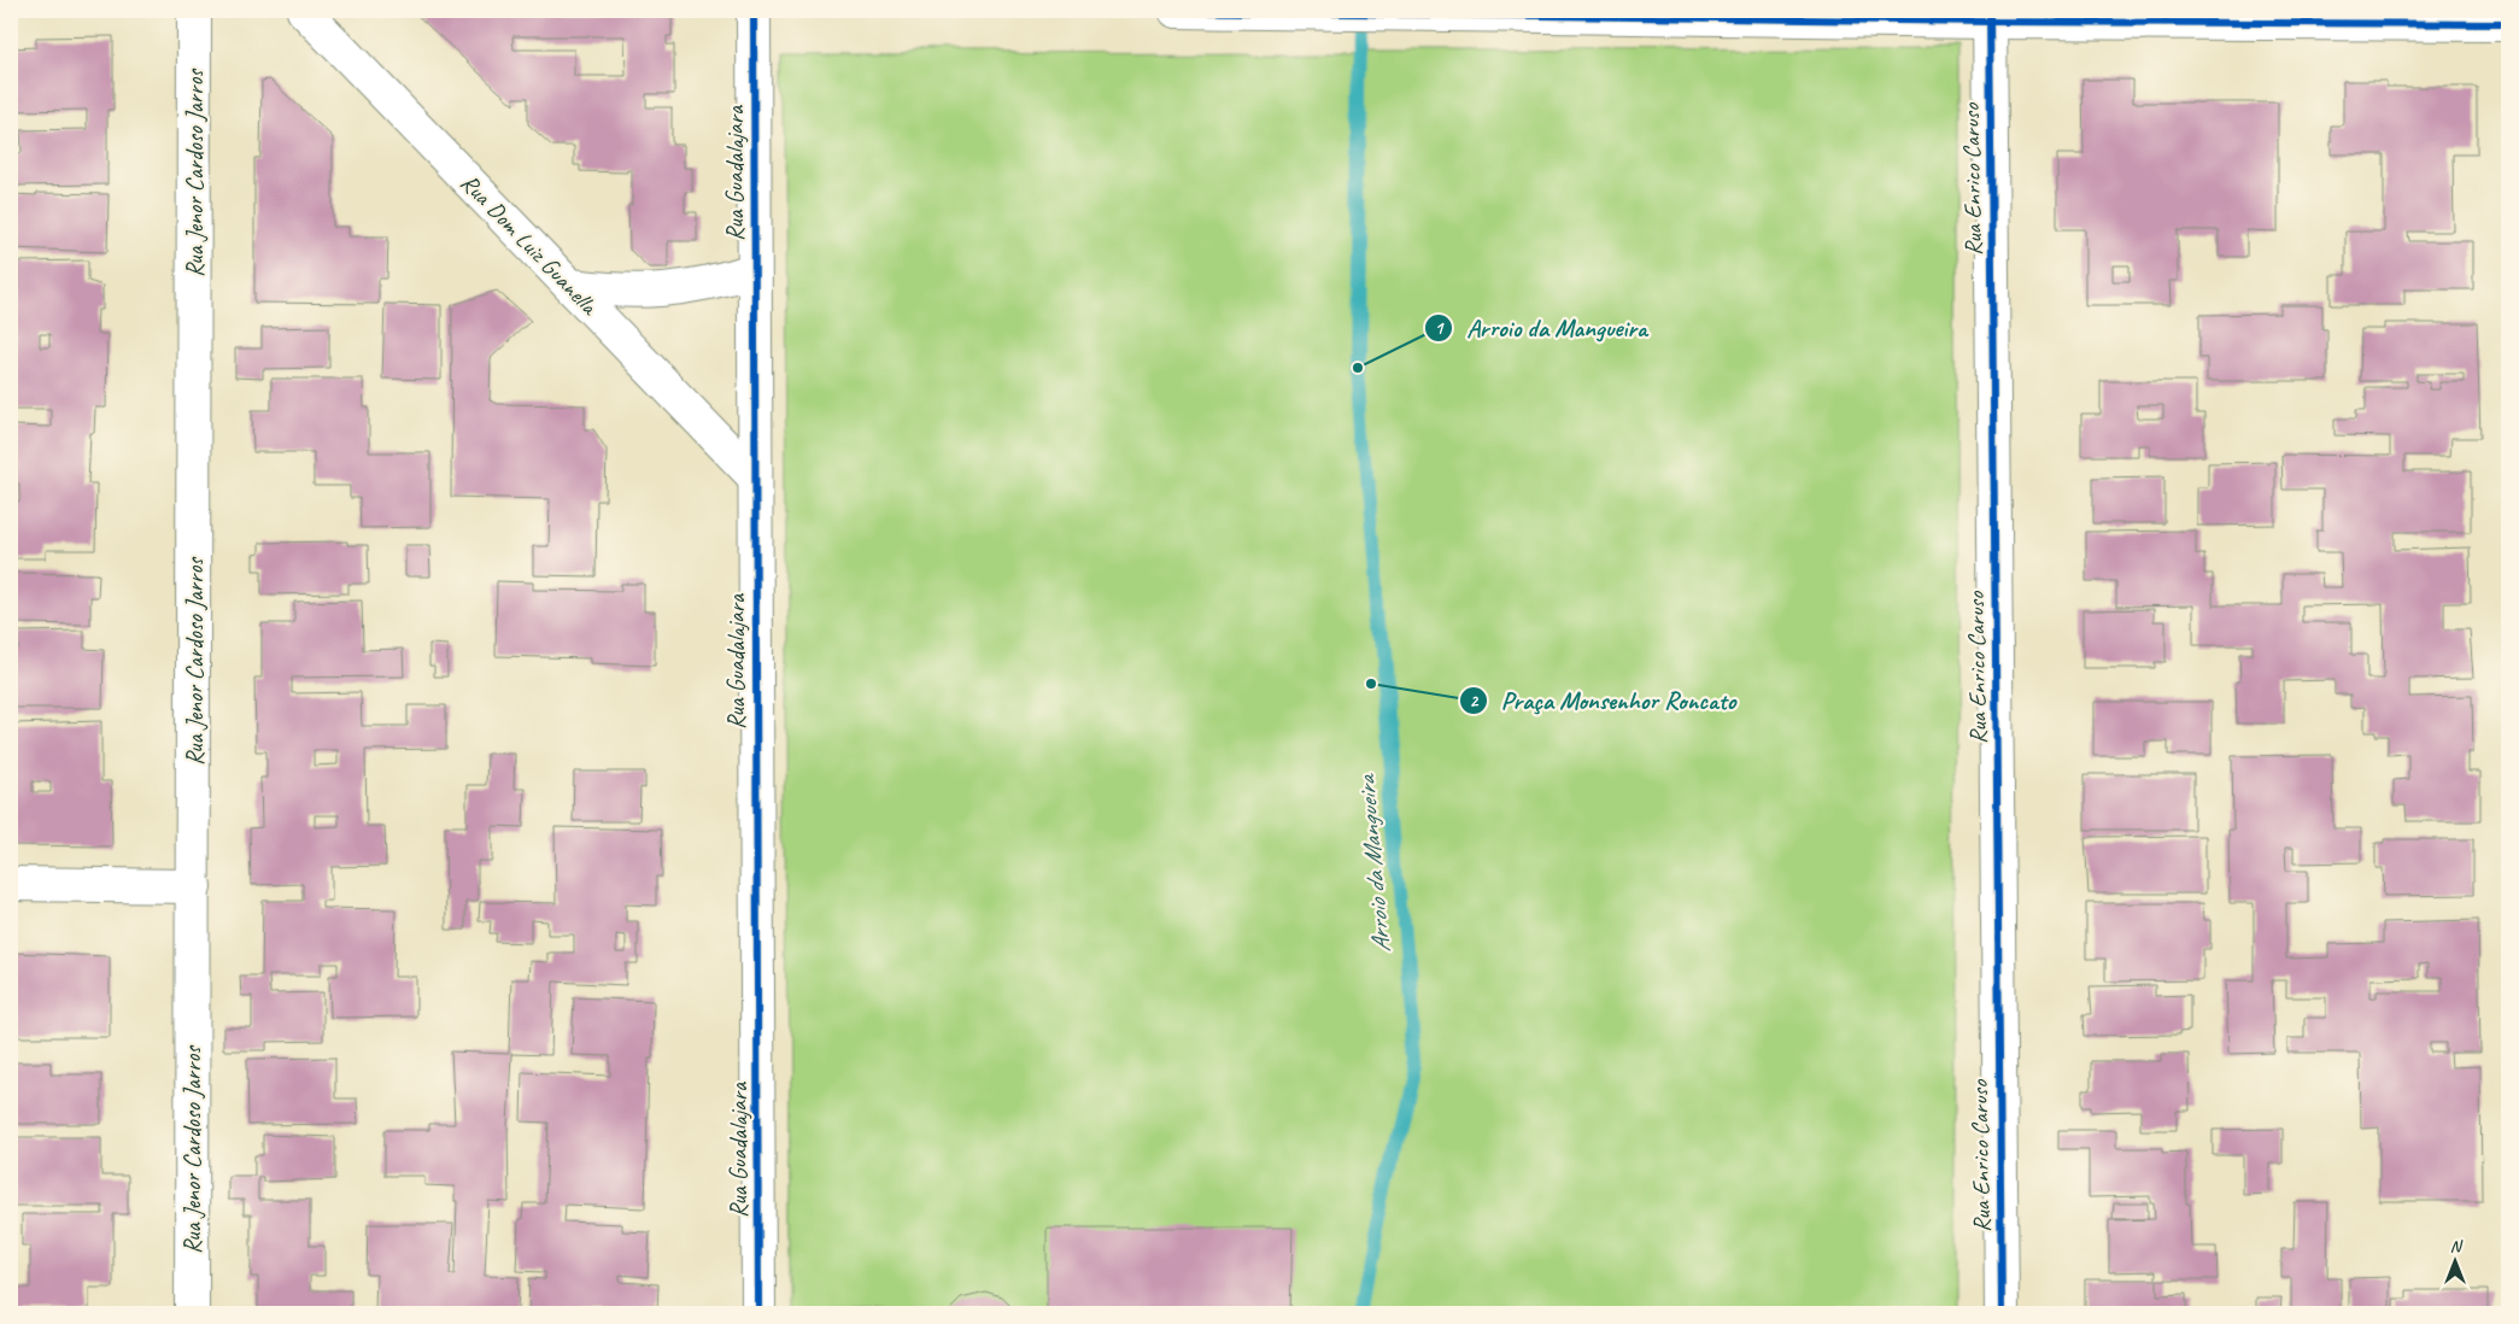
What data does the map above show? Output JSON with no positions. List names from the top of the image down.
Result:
{
  "streets": {
    "street": [
      "Rua Jenor Cardoso Jarros",
      "Rua Guadalajara",
      "Rua Enrico Caruso",
      "Rua Dom Luiz Guanella"
    ]
  },
  "crossings": [
    ["Rua Guadalajara", "Rua Dom Luiz Guanella"]
  ],
  "water": ["Arroio da Mangueira"],
  "places": ["Arroio da Mangueira", "Praça Monsenhor Roncato"],
  "north": "top"
}
